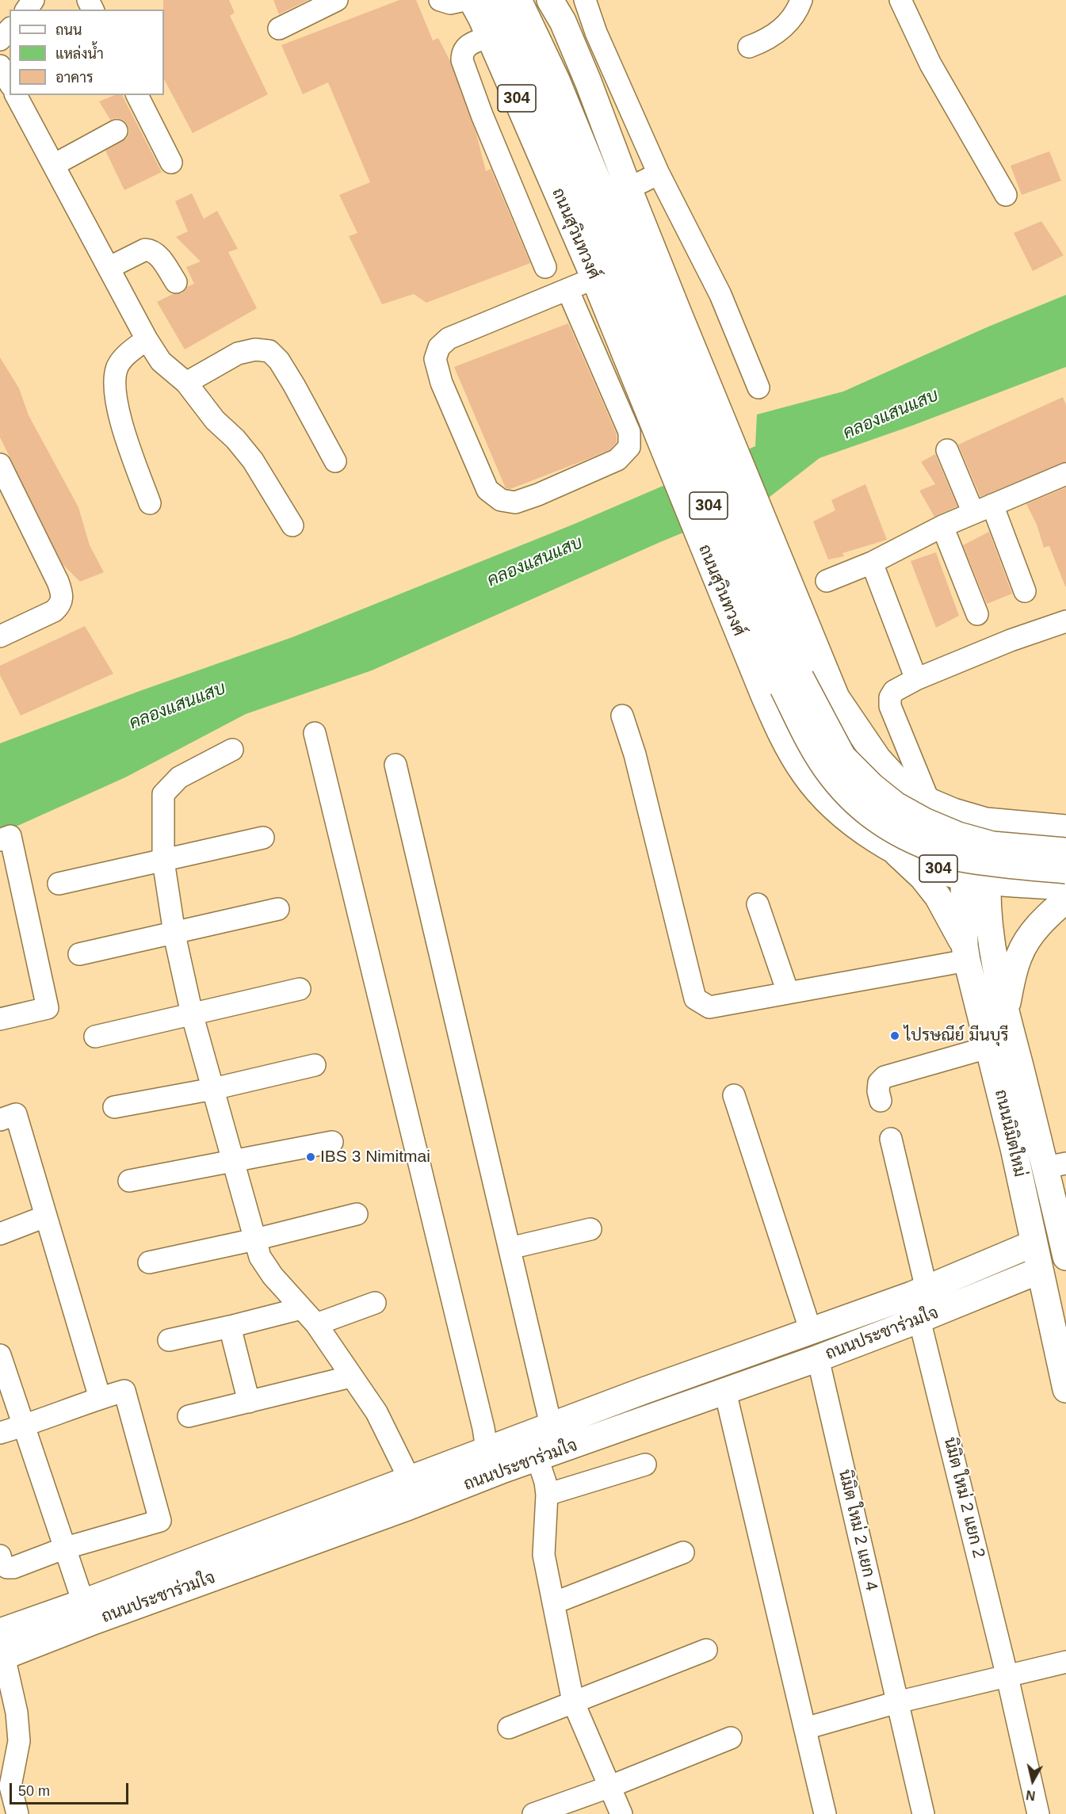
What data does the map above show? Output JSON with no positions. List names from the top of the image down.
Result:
{
  "streets": {
    "main road": [
      "304",
      "ถนนสุวินทวงศ์",
      "ถนนนิมิตใหม่",
      "ถนนประชาร่วมใจ"
    ],
    "street": ["นิมิต ใหม่ 2 แยก 2", "นิมิต ใหม่ 2 แยก 4"]
  },
  "crossings": [
    ["ถนนสุวินทวงศ์", "ถนนนิมิตใหม่"],
    ["ถนนนิมิตใหม่", "ถนนประชาร่วมใจ"],
    ["ถนนประชาร่วมใจ", "นิมิต ใหม่ 2 แยก 2"],
    ["ถนนประชาร่วมใจ", "นิมิต ใหม่ 2 แยก 4"]
  ],
  "water": ["คลองแสนแสบ"],
  "places": ["ไปรษณีย์ มีนบุรี", "IBS 3 Nimitmai"],
  "legend": ["ถนน", "แหล่งน้ำ", "อาคาร"],
  "scale_bar": "50 m",
  "north": "bottom"
}
